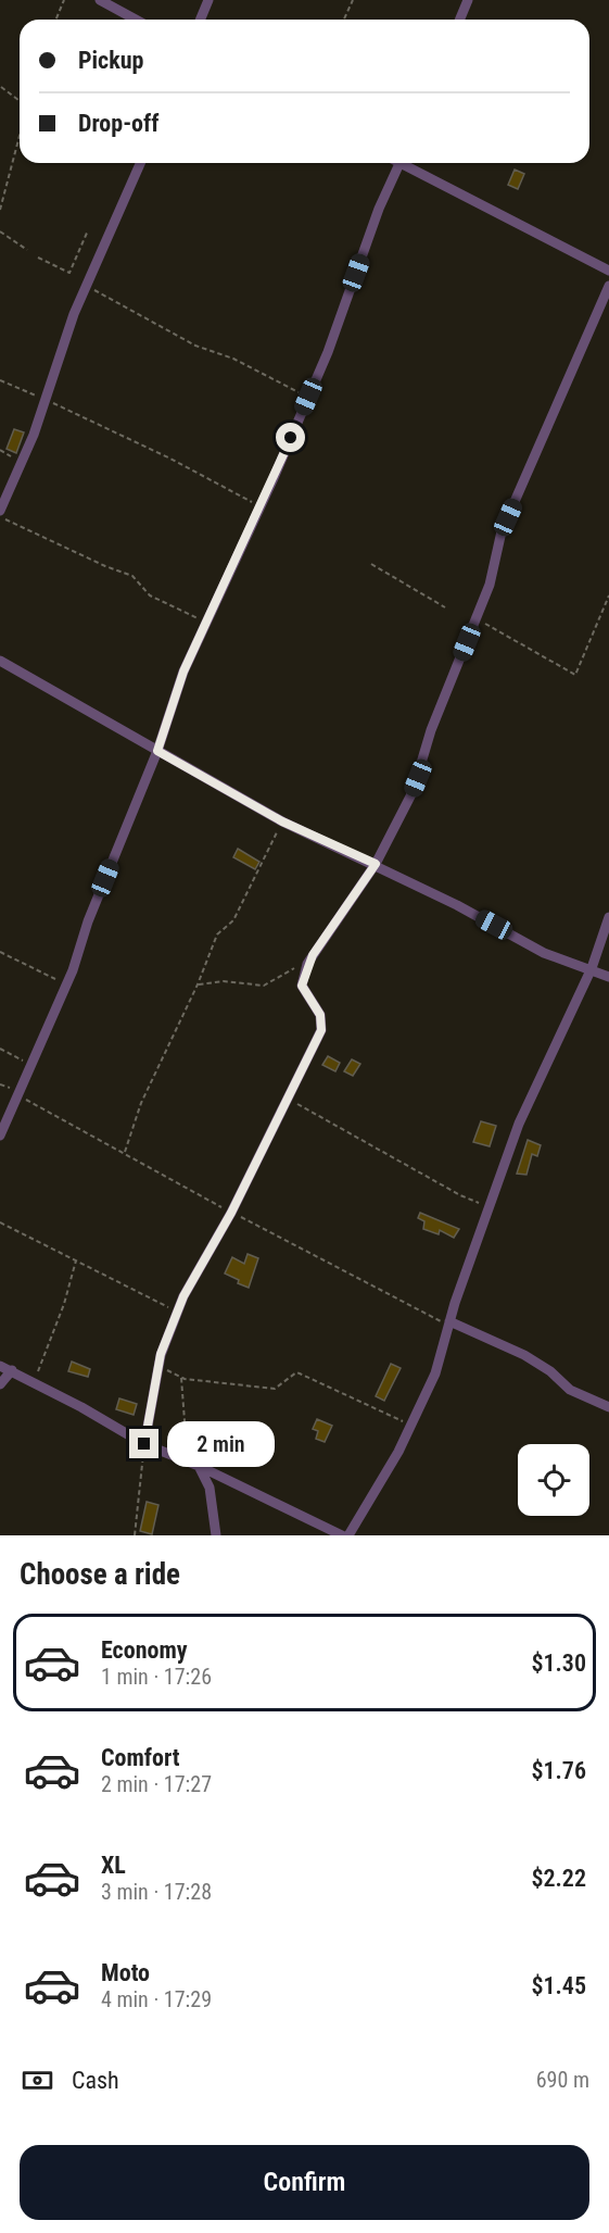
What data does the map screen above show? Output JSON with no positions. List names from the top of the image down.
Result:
{
  "page": {
    "banner": ["Pickup", "Drop-off"],
    "bubble": "2 min",
    "heading": "Choose a ride",
    "list": [
      {
        "name": "Economy",
        "note": "1 min · 17:26",
        "value": "$1.30"
      },
      {
        "name": "Comfort",
        "note": "2 min · 17:27",
        "value": "$1.76"
      },
      {
        "name": "XL",
        "note": "3 min · 17:28",
        "value": "$2.22"
      },
      {
        "name": "Moto",
        "note": "4 min · 17:29",
        "value": "$1.45"
      }
    ],
    "pay": ["Cash", "690 m"],
    "buttons": "Confirm"
  }
}
